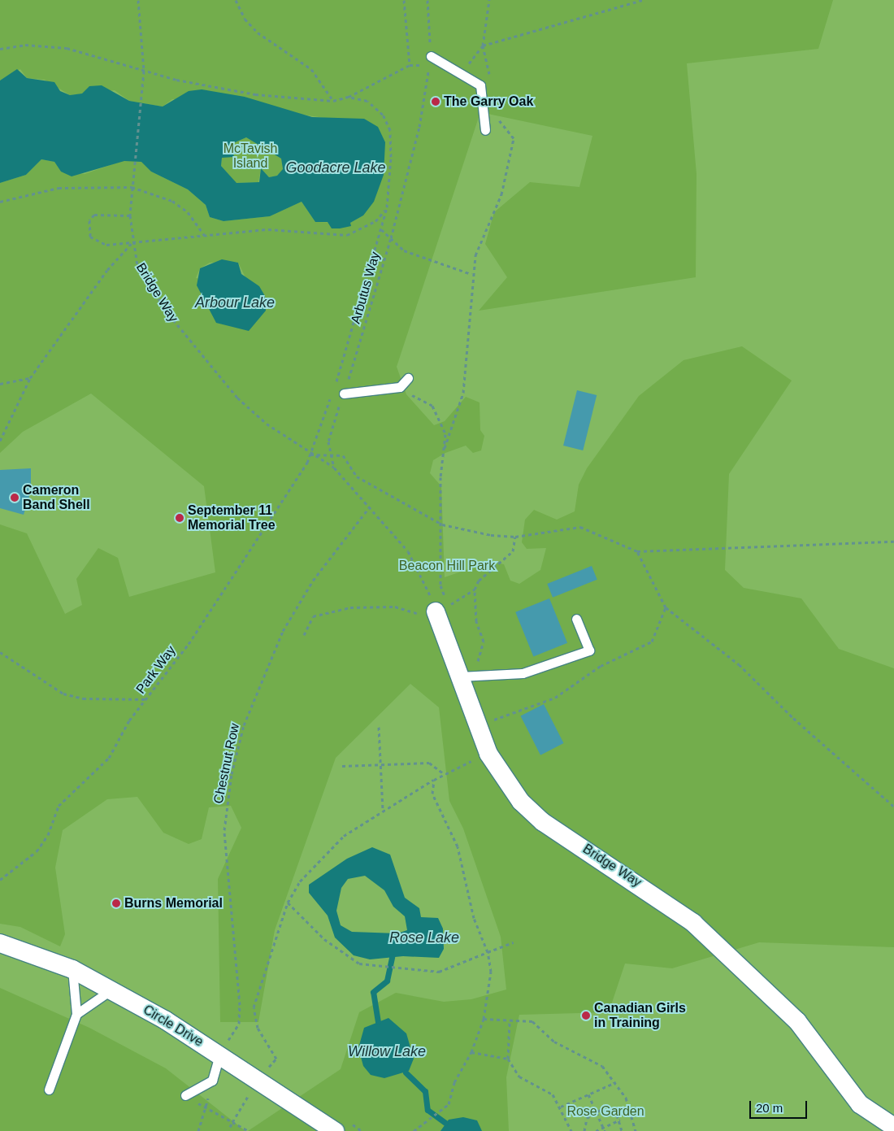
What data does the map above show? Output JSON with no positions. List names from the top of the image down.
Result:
{
  "streets": {
    "street": ["Bridge Way", "Circle Drive"],
    "path": ["Arbutus Way", "Park Way", "Chestnut Row"]
  },
  "crossings": [
    ["Arbutus Way", "Bridge Way"],
    ["Arbutus Way", "Chestnut Row"],
    ["Bridge Way", "Park Way"],
    ["Chestnut Row", "Circle Drive"]
  ],
  "water": [
    "Goodacre Lake",
    "Arbour Lake",
    "Rose Lake",
    "Willow Lake"
  ],
  "parks": ["McTavish Island", "Beacon Hill Park", "Rose Garden"],
  "places": [
    "The Garry Oak",
    "Cameron Band Shell",
    "September 11 Memorial Tree",
    "Burns Memorial",
    "Canadian Girls in Training"
  ],
  "scale_bar": "20 m"
}
